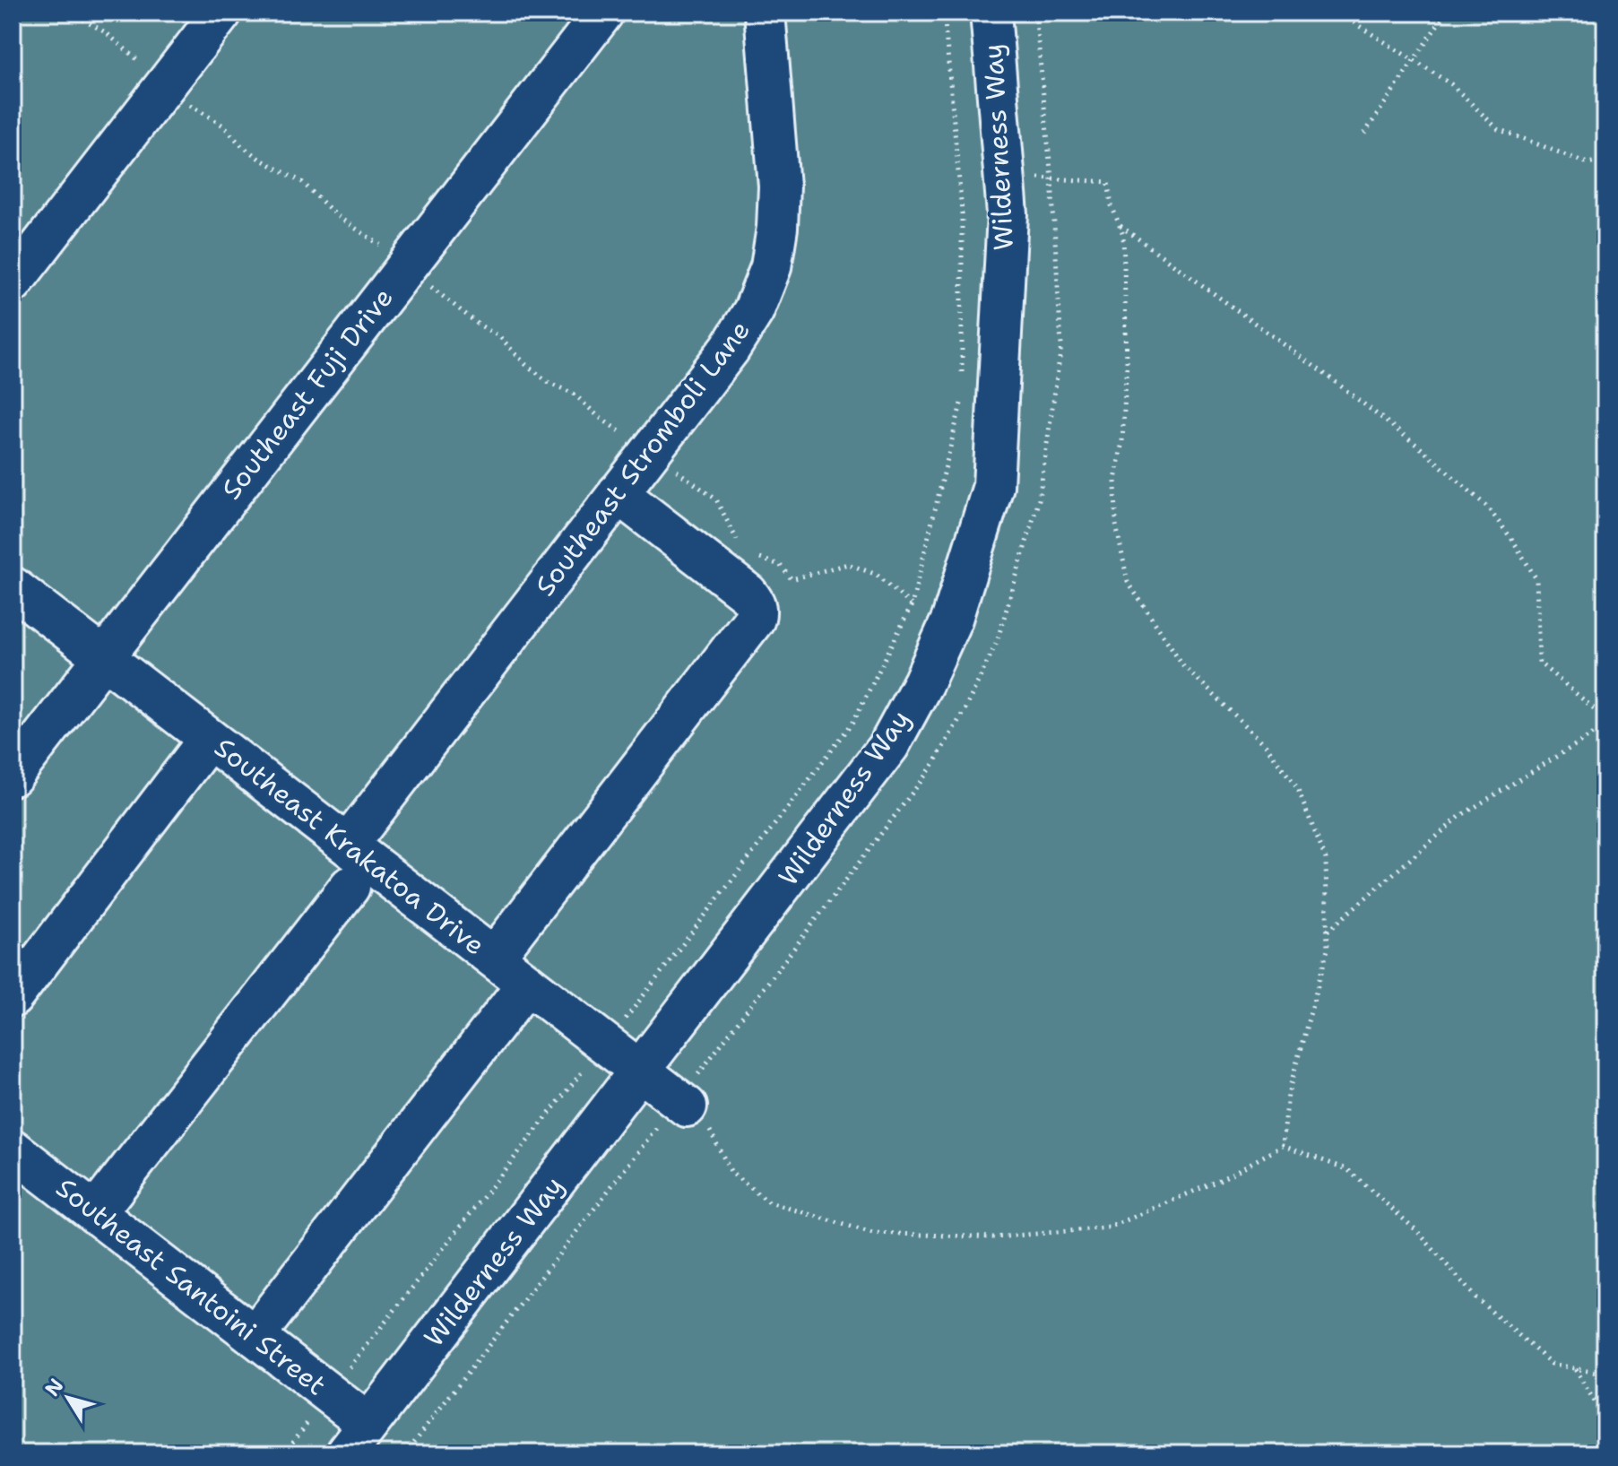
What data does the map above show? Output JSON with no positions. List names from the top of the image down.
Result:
{
  "streets": {
    "street": [
      "Wilderness Way",
      "Southeast Fuji Drive",
      "Southeast Stromboli Lane",
      "Southeast Krakatoa Drive",
      "Southeast Santoini Street"
    ]
  },
  "crossings": [
    ["Wilderness Way", "Southeast Krakatoa Drive"],
    ["Wilderness Way", "Southeast Santoini Street"],
    ["Southeast Fuji Drive", "Southeast Krakatoa Drive"],
    ["Southeast Stromboli Lane", "Southeast Krakatoa Drive"]
  ],
  "north": "top left"
}
